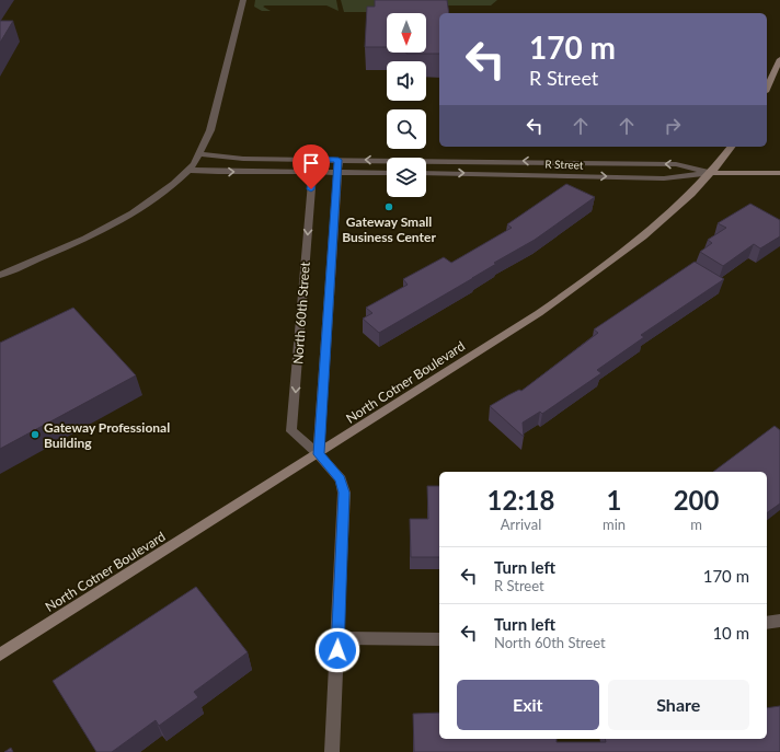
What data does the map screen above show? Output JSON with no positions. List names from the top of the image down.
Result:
{
  "streets": {
    "main road": ["R Street", "North Cotner Boulevard"],
    "street": ["North 60th Street"]
  },
  "crossings": [
    ["R Street", "North 60th Street"],
    ["R Street", "North Cotner Boulevard"],
    ["North 60th Street", "North Cotner Boulevard"]
  ],
  "places": ["Gateway Small Business Center", "Gateway Professional Building"],
  "north": "bottom",
  "page": {
    "turn": ["170 m", "R Street"],
    "eta": [
      "12:18",
      "Arrival",
      "1",
      "min",
      "200",
      "m"
    ],
    "list": [
      {
        "name": "Turn left",
        "note": "R Street",
        "value": "170 m"
      },
      {
        "name": "Turn left",
        "note": "North 60th Street",
        "value": "10 m"
      }
    ],
    "buttons": ["Exit", "Share"]
  }
}
